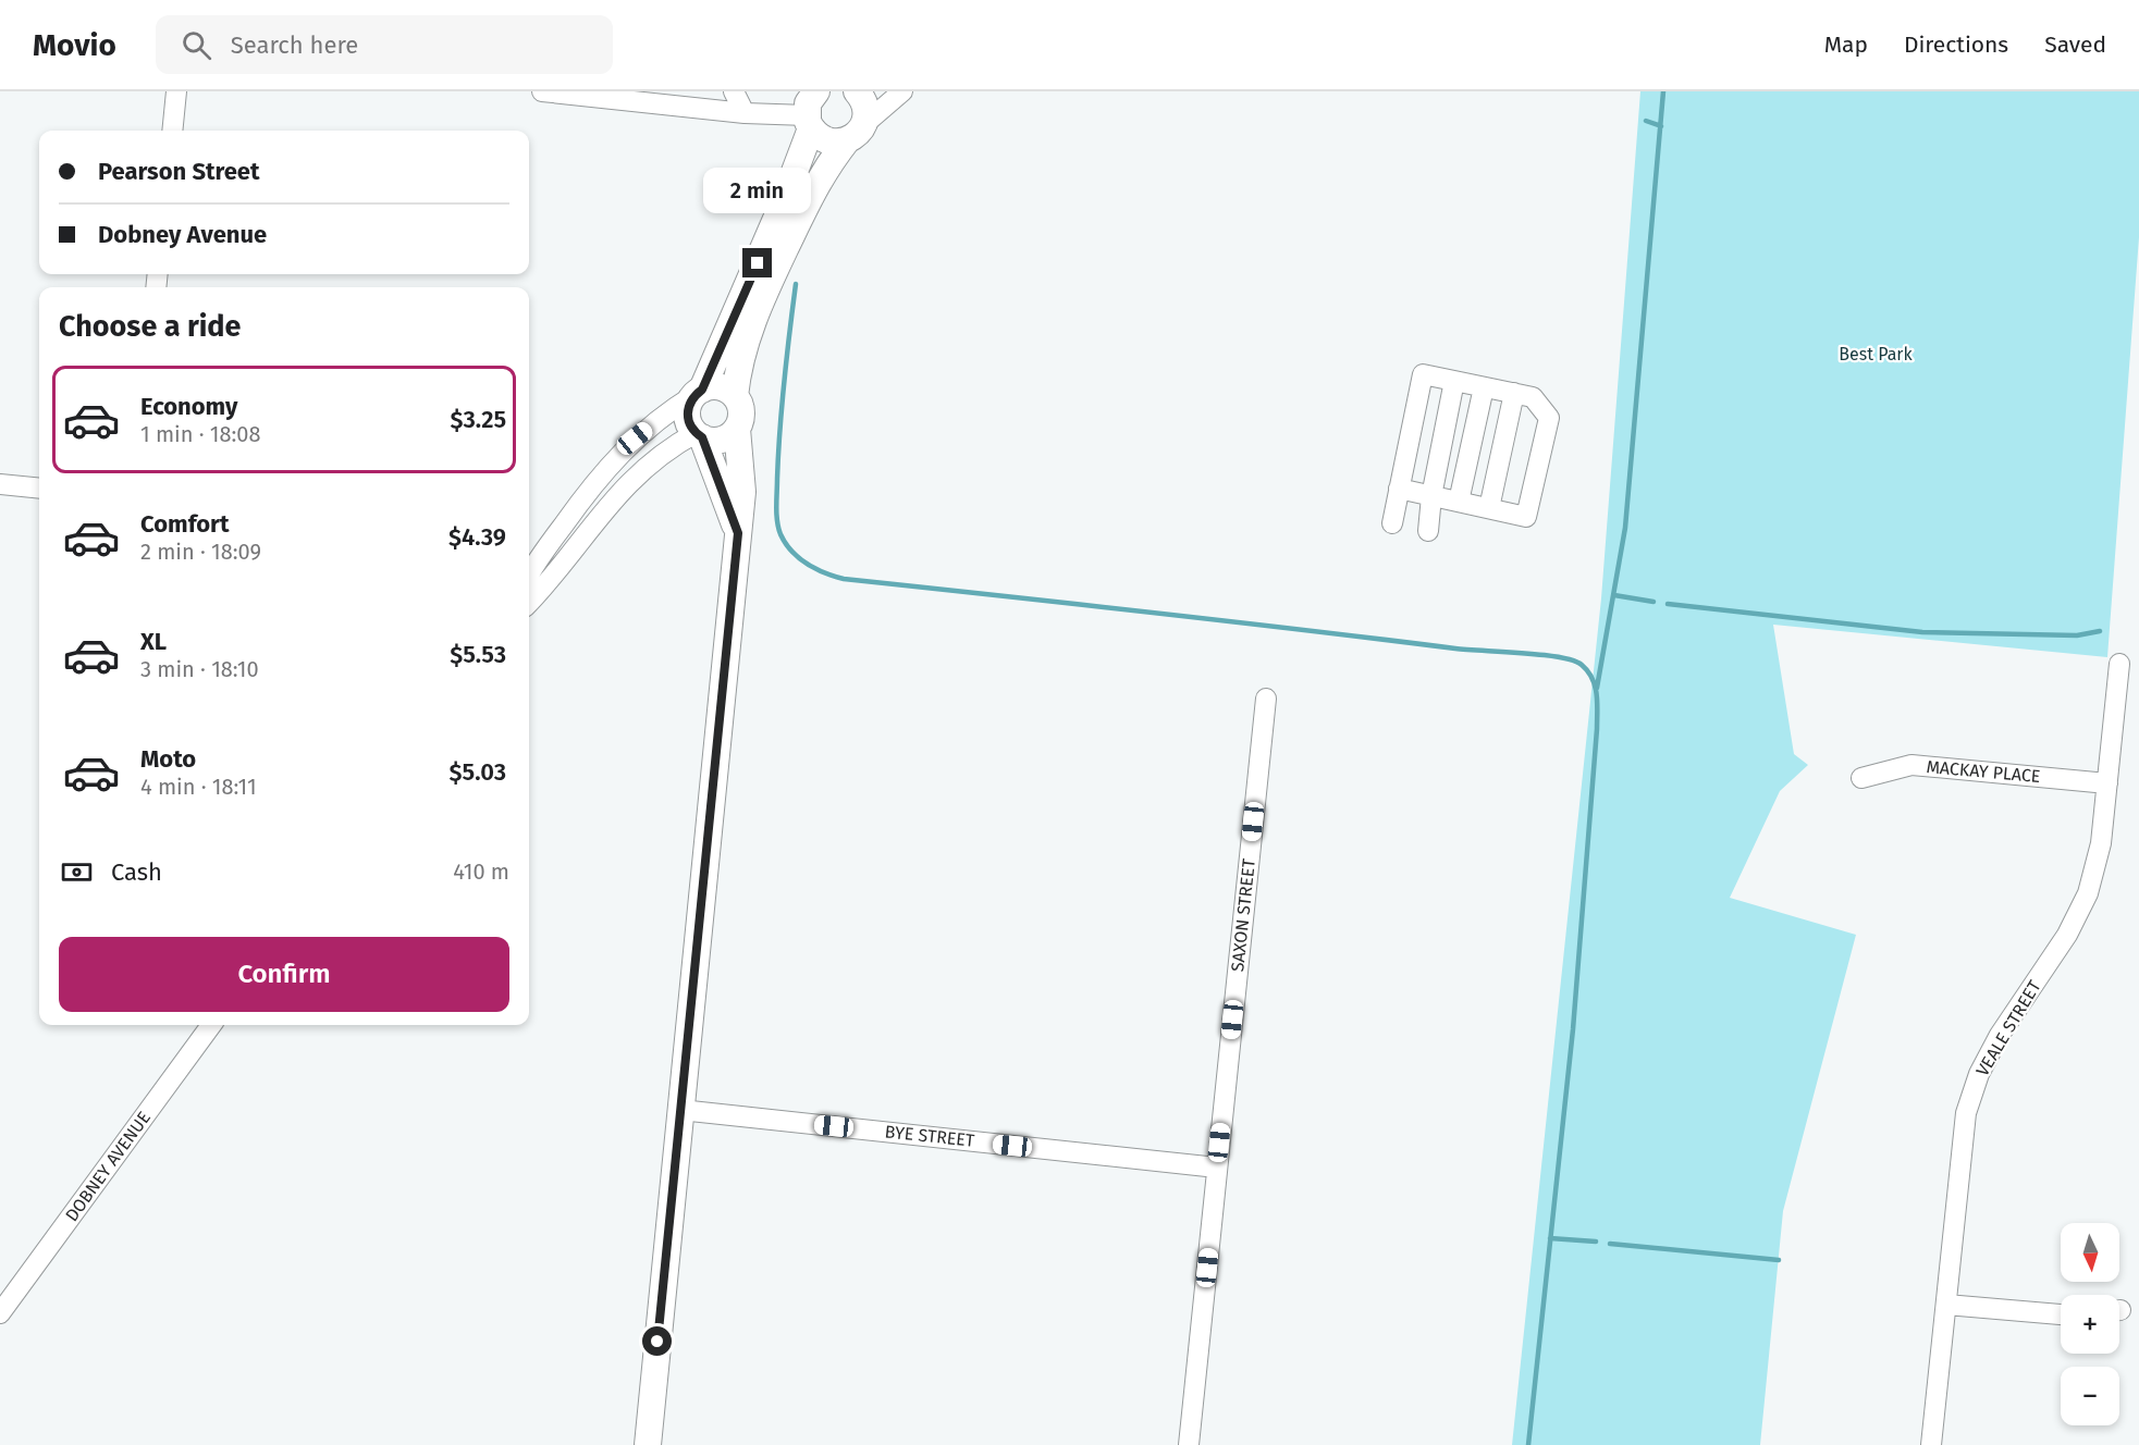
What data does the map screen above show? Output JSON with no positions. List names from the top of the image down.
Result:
{
  "streets": {
    "street": [
      "MACKAY PLACE",
      "SAXON STREET",
      "VEALE STREET",
      "BYE STREET",
      "DOBNEY AVENUE"
    ]
  },
  "crossings": [
    ["MACKAY PLACE", "VEALE STREET"],
    ["SAXON STREET", "BYE STREET"]
  ],
  "parks": ["Best Park"],
  "north": "bottom",
  "page": {
    "header": "Movio",
    "search": "Search here",
    "nav": ["Map", "Directions", "Saved"],
    "banner": ["Pearson Street", "Dobney Avenue"],
    "bubble": "2 min",
    "heading": "Choose a ride",
    "list": [
      {
        "name": "Economy",
        "note": "1 min · 18:08",
        "value": "$3.25"
      },
      {
        "name": "Comfort",
        "note": "2 min · 18:09",
        "value": "$4.39"
      },
      {
        "name": "XL",
        "note": "3 min · 18:10",
        "value": "$5.53"
      },
      {
        "name": "Moto",
        "note": "4 min · 18:11",
        "value": "$5.03"
      }
    ],
    "pay": ["Cash", "410 m"],
    "buttons": "Confirm",
    "map_buttons": ["+", "−"]
  }
}
